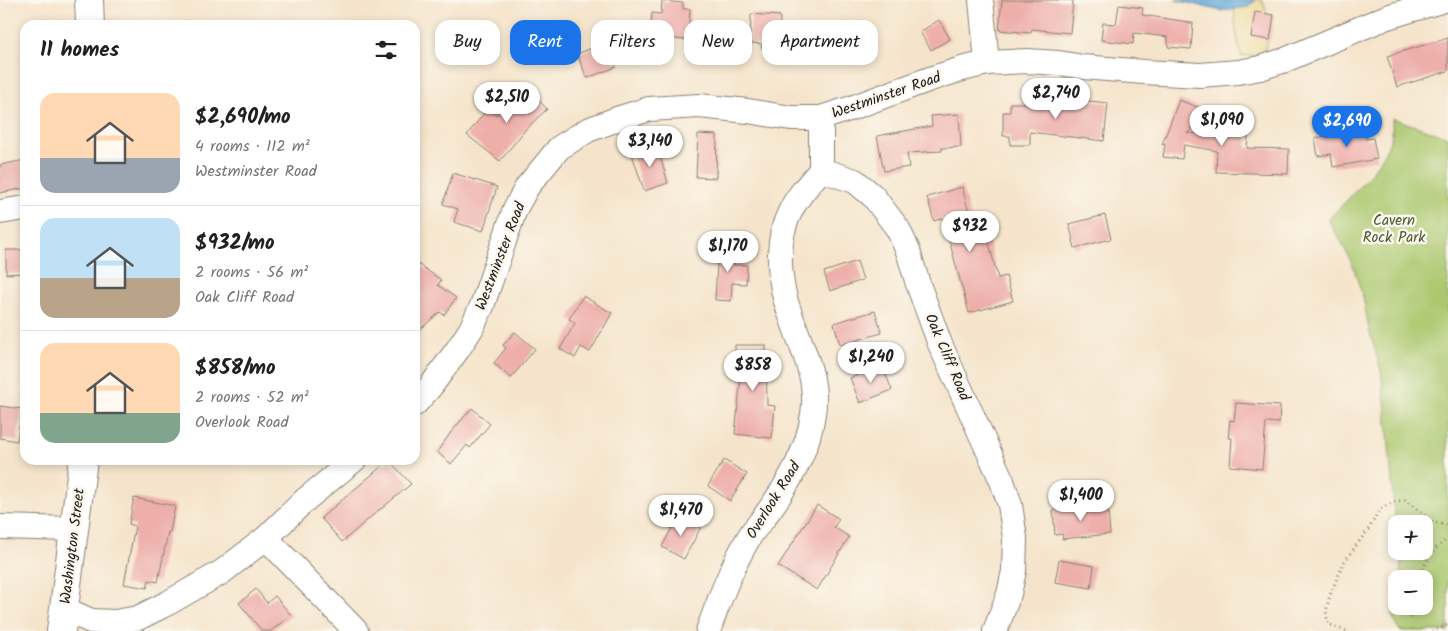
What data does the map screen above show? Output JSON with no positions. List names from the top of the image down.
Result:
{
  "streets": {
    "main road": ["Washington Street"],
    "street": ["Westminster Road", "Oak Cliff Road", "Overlook Road"]
  },
  "crossings": [
    ["Oak Cliff Road", "Overlook Road"]
  ],
  "parks": ["Cavern Rock Park"],
  "page": {
    "chip": [
      "Buy",
      "Rent",
      "Filters",
      "New",
      "Apartment"
    ],
    "heading": "11 homes",
    "price": [
      "$2,740",
      "$2,510",
      "$1,090",
      "$2,690",
      "$3,140",
      "$932",
      "$1,170",
      "$1,240",
      "$858",
      "$1,400",
      "$1,470"
    ],
    "list": [
      {
        "name": "$2,690/mo",
        "note": "4 rooms · 112 m² · Westminster Road"
      },
      {
        "name": "$932/mo",
        "note": "2 rooms · 56 m² · Oak Cliff Road"
      },
      {
        "name": "$858/mo",
        "note": "2 rooms · 52 m² · Overlook Road"
      }
    ],
    "map_buttons": ["+", "−"]
  }
}
